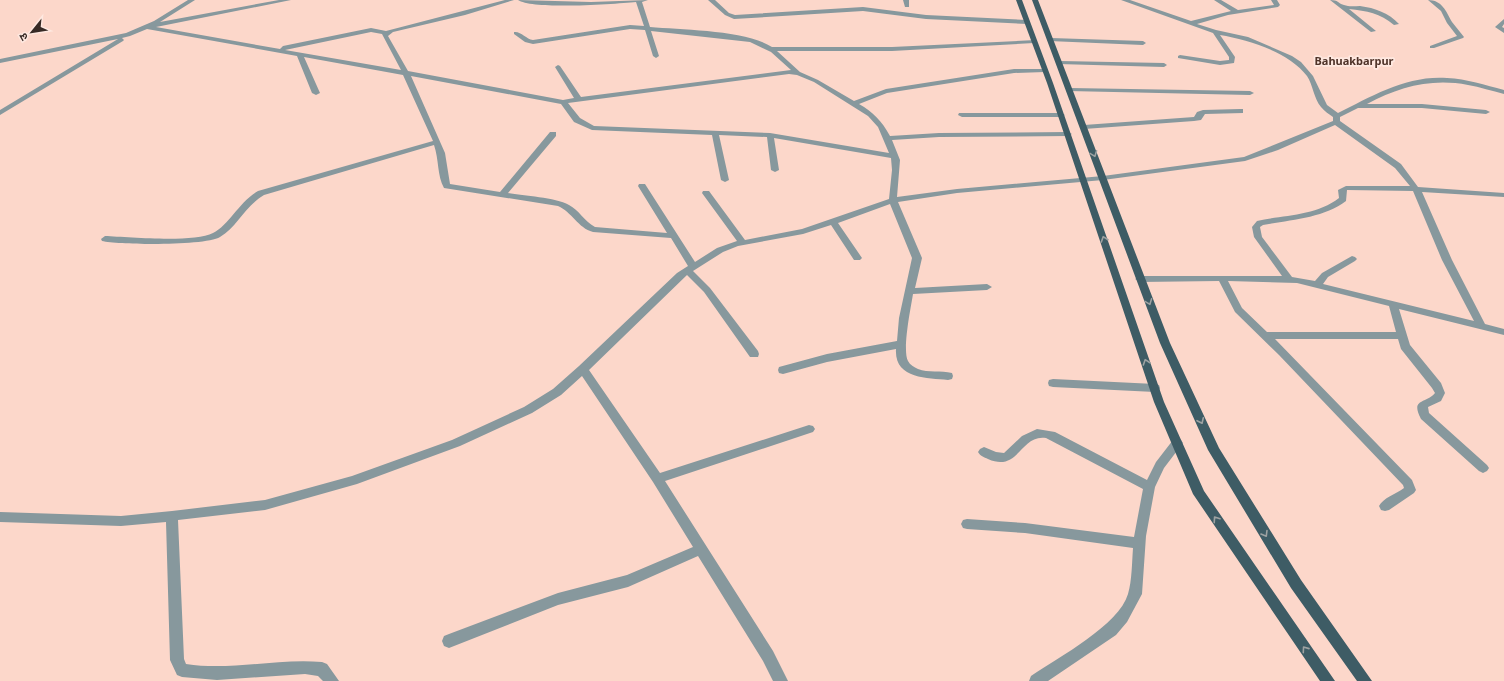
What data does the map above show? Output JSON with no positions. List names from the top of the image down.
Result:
{
  "districts": ["Bahuakbarpur"],
  "north": "bottom left"
}
